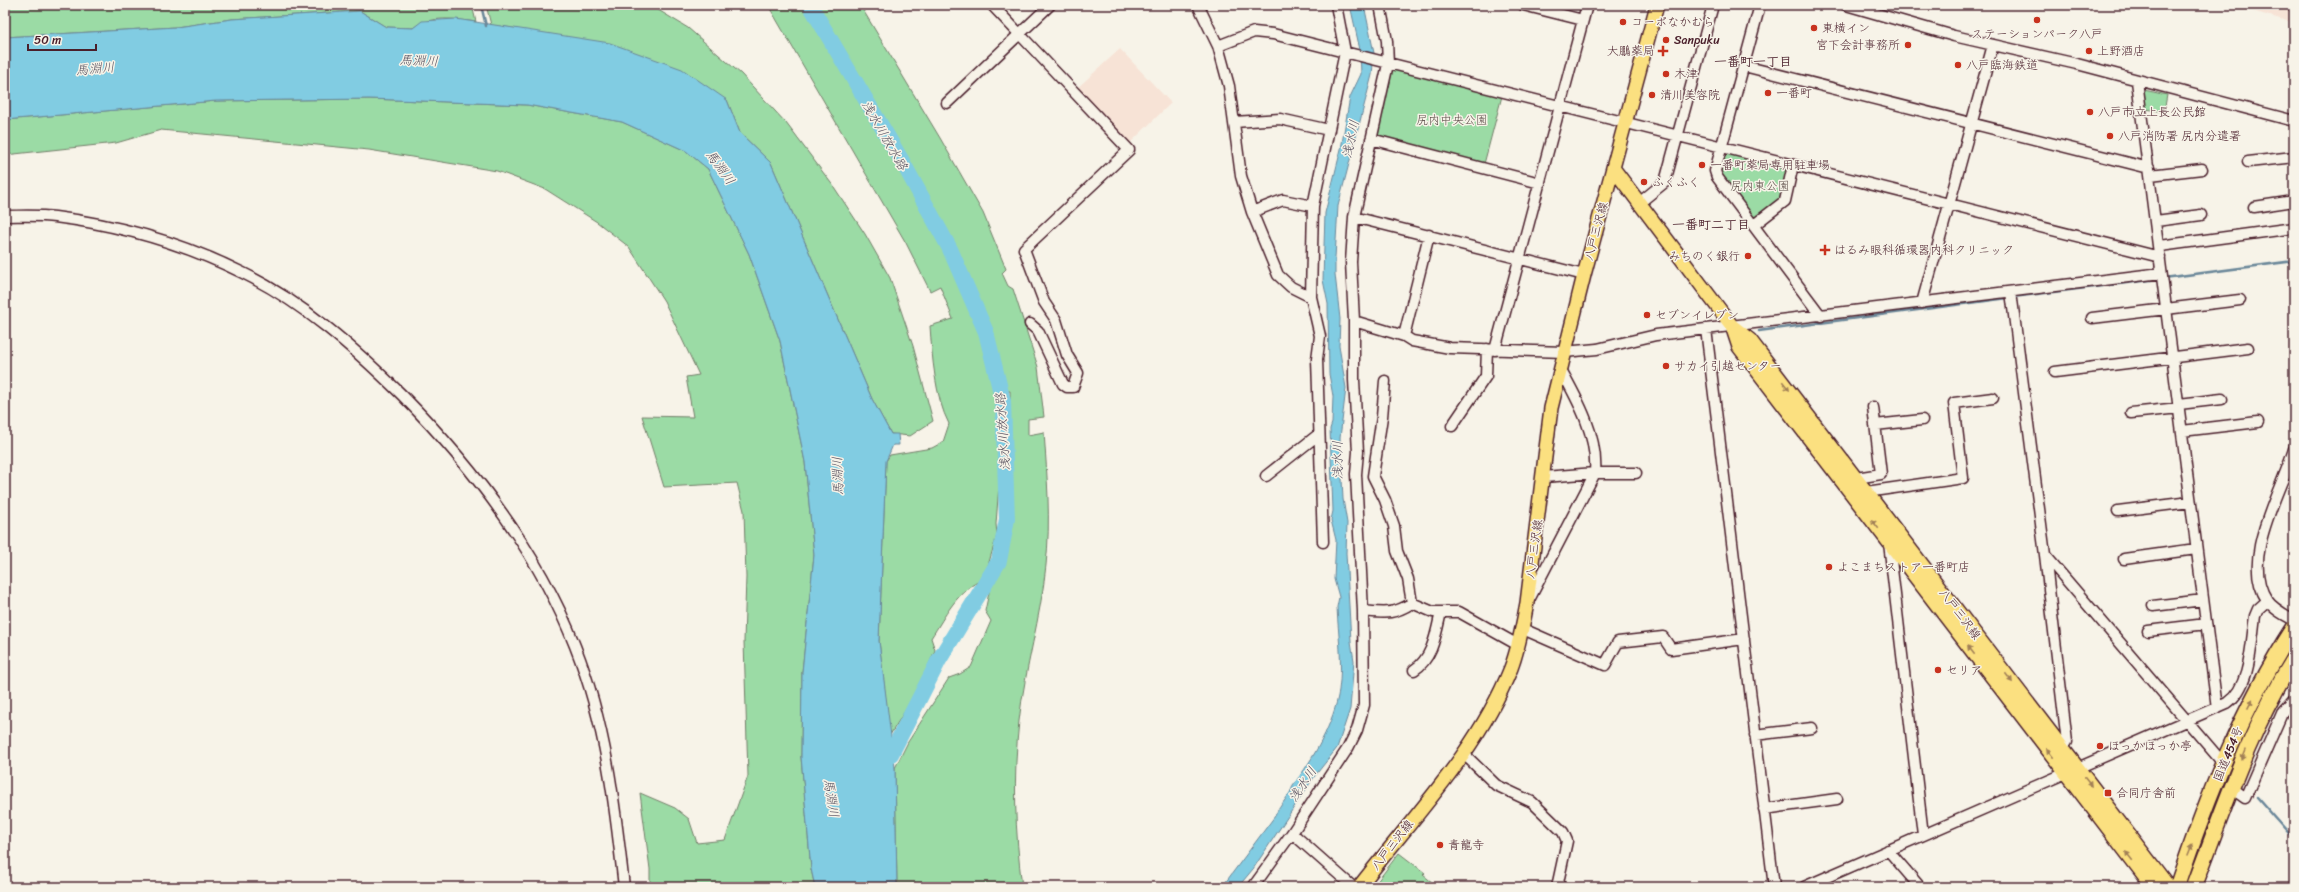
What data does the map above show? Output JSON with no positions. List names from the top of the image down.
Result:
{
  "streets": {
    "highway": ["国道454号"],
    "main road": ["八戸三沢線"]
  },
  "districts": ["一番町一丁目", "一番町二丁目"],
  "water": ["馬淵川", "浅水川放水路", "浅水川"],
  "parks": ["尻内中央公園", "尻内東公園"],
  "places": {
    "other": [
      "ステーションパーク八戸",
      "コーポなかむら",
      "東横イン",
      "Sanpuku",
      "宮下会計事務所",
      "上野酒店",
      "八戸臨海鉄道",
      "木津",
      "一番町",
      "清川美容院",
      "八戸市立上長公民館",
      "八戸消防署 尻内分遣署",
      "一番町薬局専用駐車場",
      "ふくふく",
      "みちのく銀行",
      "セブンイレブン",
      "サカイ引越センター",
      "よこまちストア一番町店",
      "セリア",
      "ほっかほっか亭",
      "青龍寺"
    ],
    "health": ["大鵬薬局", "はるみ眼科循環器内科クリニック"],
    "transit": ["合同庁舎前"]
  },
  "scale_bar": "50 m"
}
